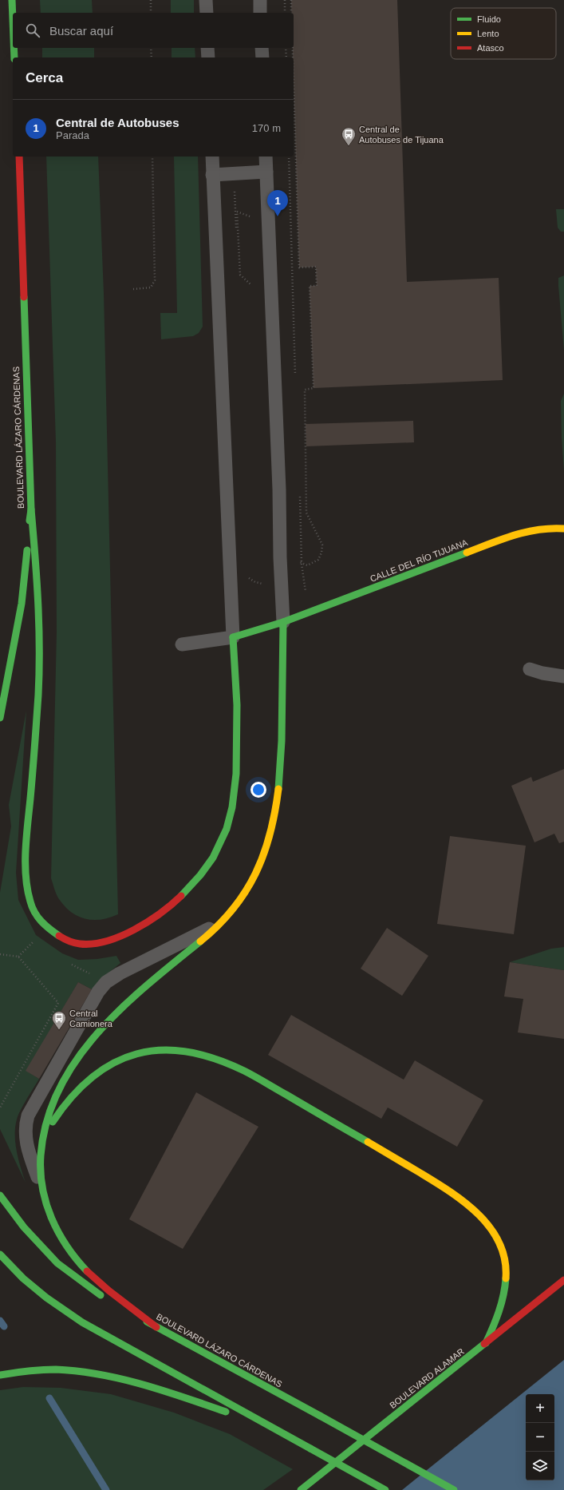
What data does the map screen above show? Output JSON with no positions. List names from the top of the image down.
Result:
{
  "streets": {
    "main road": ["BOULEVARD LÁZARO CÁRDENAS", "CALLE DEL RÍO TIJUANA", "BOULEVARD ALAMAR"]
  },
  "places": {
    "bus stop": ["Central de Autobuses de Tijuana", "Central Camionera"]
  },
  "legend": ["Fluido", "Lento", "Atasco"],
  "page": {
    "search": "Buscar aquí",
    "heading": "Cerca",
    "list": [
      {
        "mark": "1",
        "name": "Central de Autobuses",
        "note": "Parada",
        "value": "170 m"
      }
    ],
    "pins": "1",
    "map_buttons": ["+", "−"]
  }
}
